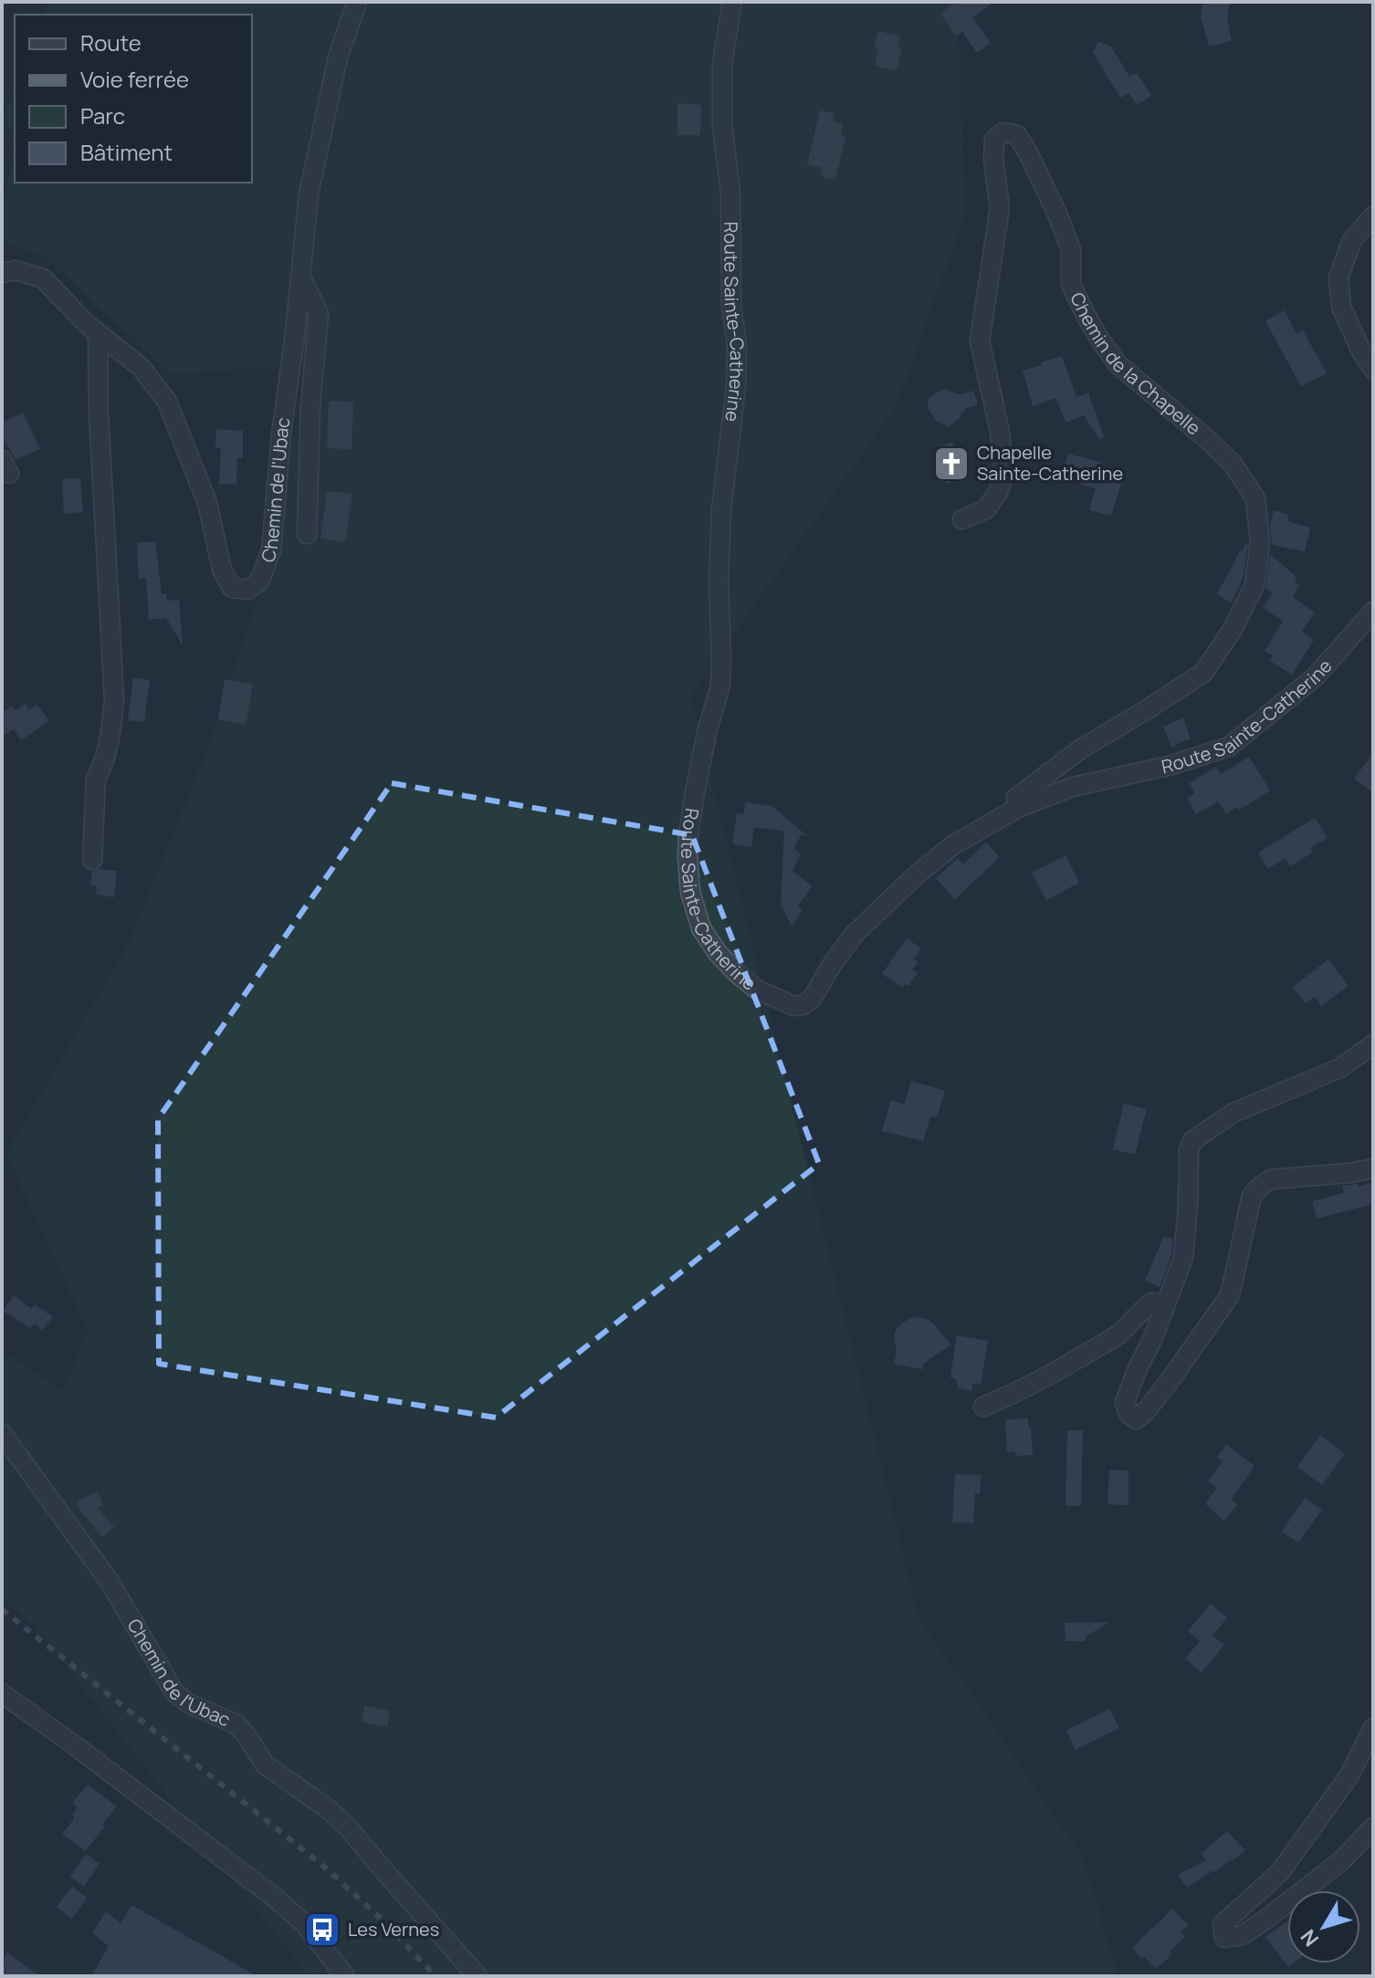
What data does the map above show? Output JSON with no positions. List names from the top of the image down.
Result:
{
  "streets": {
    "street": ["Route Sainte-Catherine", "Chemin de la Chapelle", "Chemin de l'Ubac"]
  },
  "crossings": [
    ["Route Sainte-Catherine", "Chemin de la Chapelle"]
  ],
  "places": {
    "church": ["Chapelle Sainte-Catherine"],
    "bus stop": ["Les Vernes"]
  },
  "legend": [
    "Route",
    "Voie ferrée",
    "Parc",
    "Bâtiment"
  ],
  "north": "bottom left"
}
